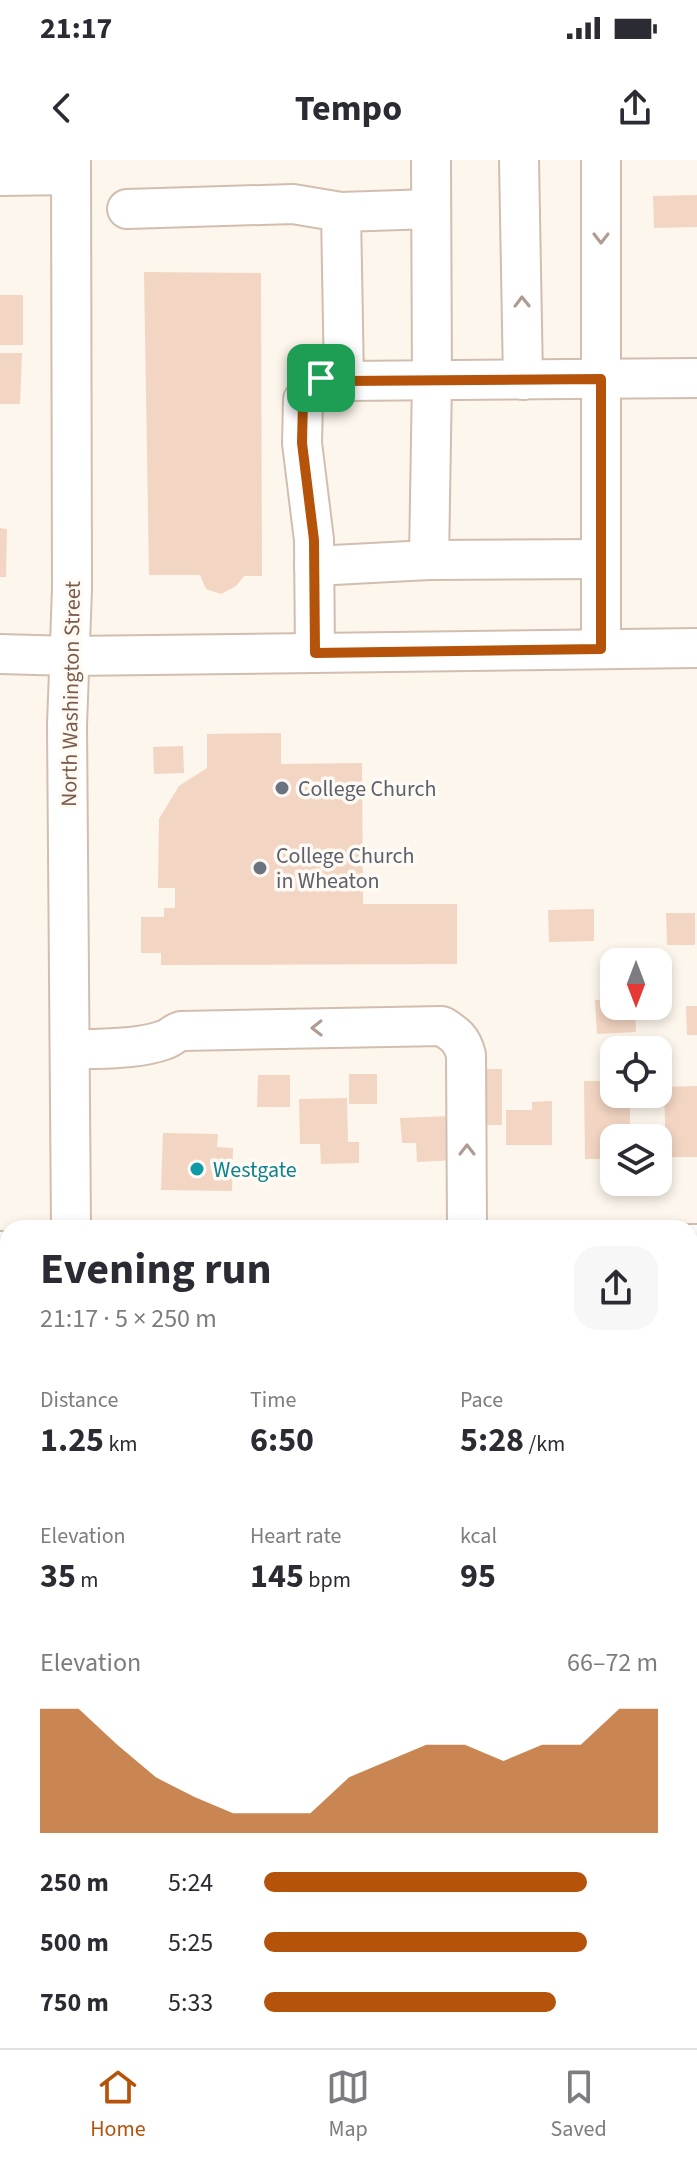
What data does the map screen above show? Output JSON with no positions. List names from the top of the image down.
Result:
{
  "streets": {
    "street": ["North Washington Street"]
  },
  "places": ["College Church", "College Church in Wheaton", "Westgate"],
  "north": "bottom",
  "page": {
    "status": "21:17",
    "header": "Tempo",
    "heading": ["Evening run", "21:17 · 5 × 250 m"],
    "stats": [
      ["Distance", "1.25 km"],
      ["Time", "6:50"],
      ["Pace", "5:28 /km"],
      ["Elevation", "35 m"],
      ["Heart rate", "145 bpm"],
      ["kcal", "95"]
    ],
    "chart": ["Elevation", "66–72 m"],
    "list": [
      {
        "name": "250 m",
        "note": "5:24"
      },
      {
        "name": "500 m",
        "note": "5:25"
      },
      {
        "name": "750 m",
        "note": "5:33"
      }
    ],
    "tabs": ["Home", "Map", "Saved"]
  }
}
